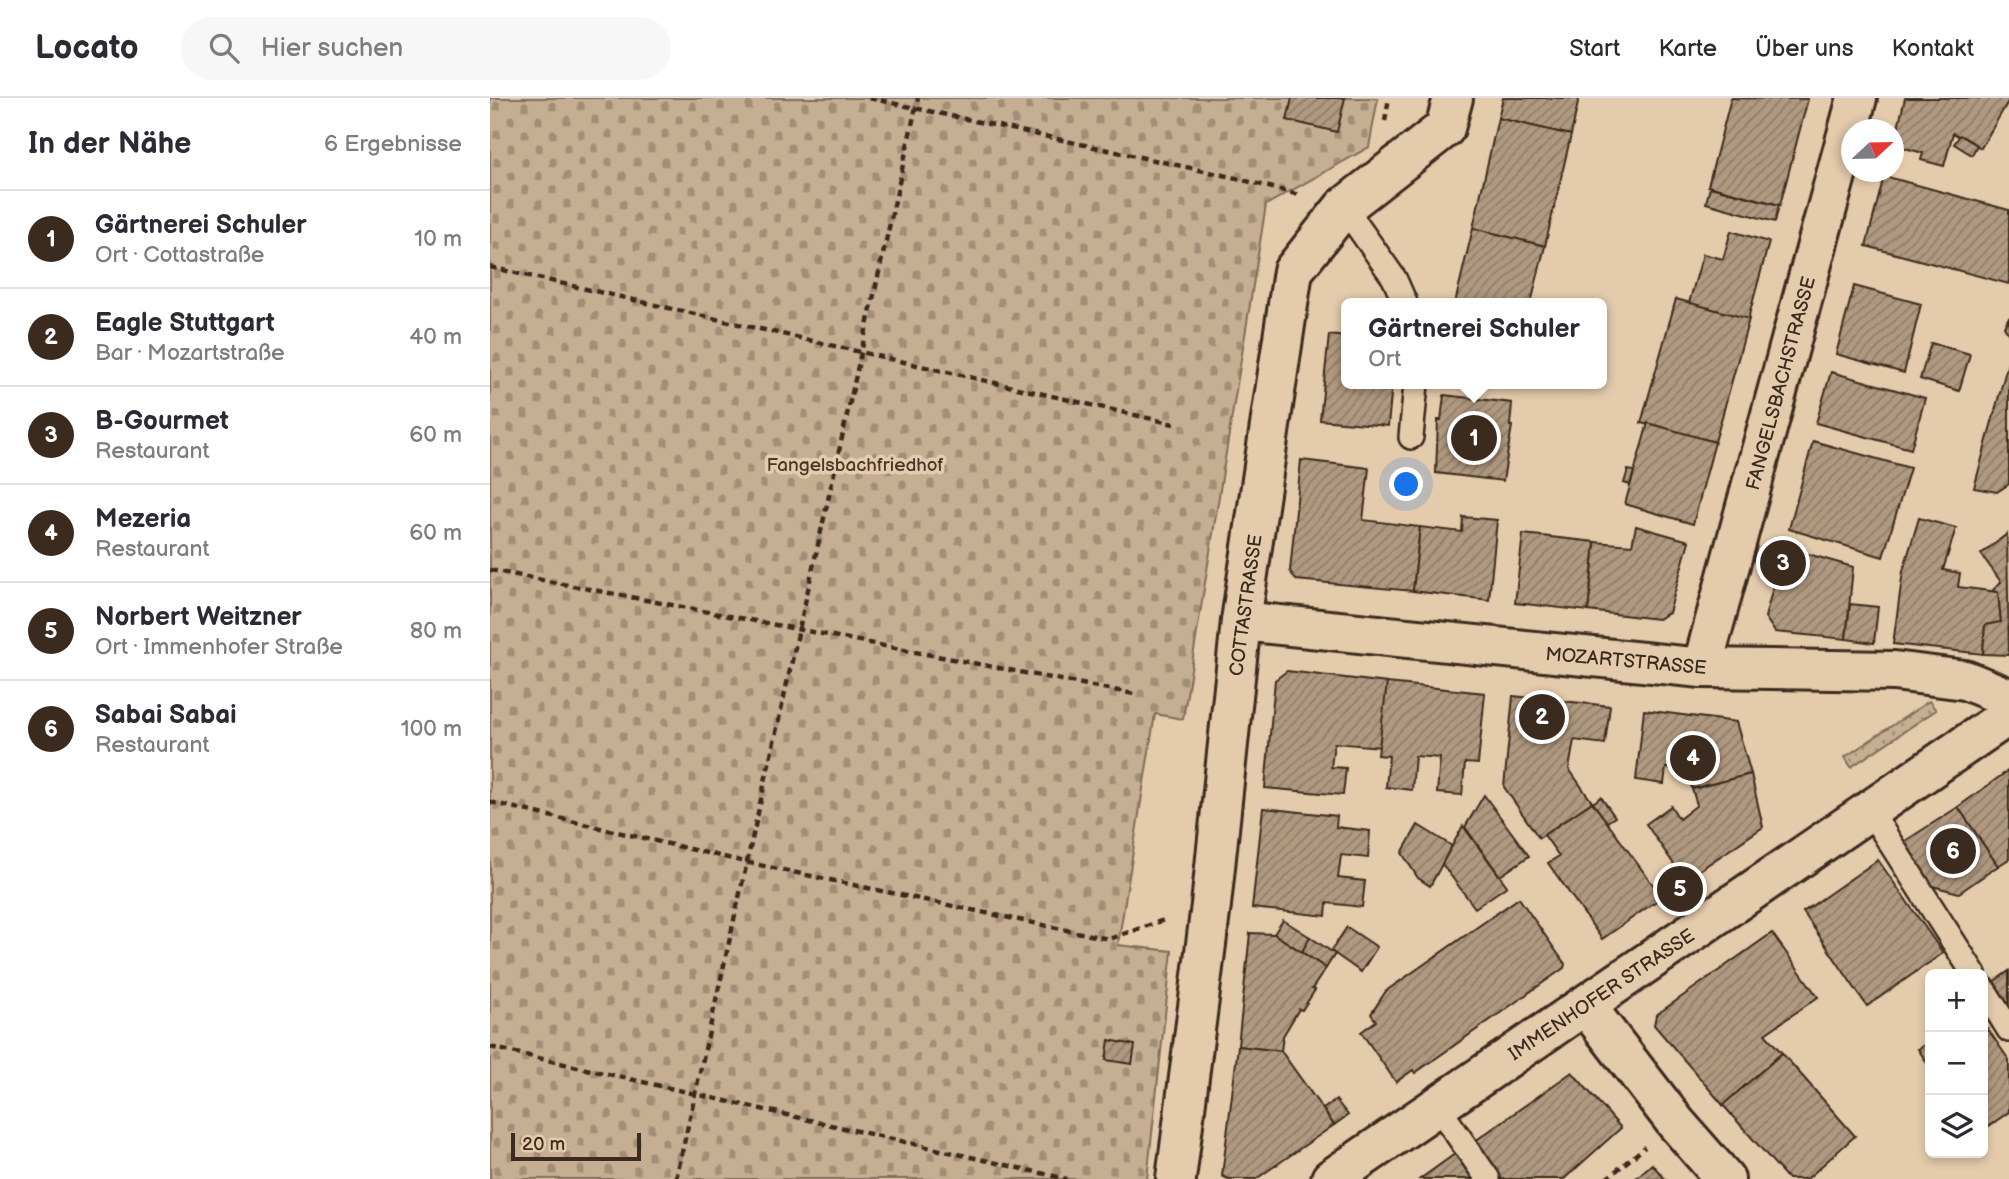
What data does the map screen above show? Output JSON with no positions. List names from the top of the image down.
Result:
{
  "streets": {
    "street": [
      "FANGELSBACHSTRASSE",
      "COTTASTRASSE",
      "MOZARTSTRASSE",
      "IMMENHOFER STRASSE"
    ]
  },
  "crossings": [
    ["FANGELSBACHSTRASSE", "MOZARTSTRASSE"],
    ["COTTASTRASSE", "MOZARTSTRASSE"]
  ],
  "parks": ["Fangelsbachfriedhof"],
  "scale_bar": "20 m",
  "north": "right",
  "page": {
    "header": "Locato",
    "search": "Hier suchen",
    "nav": [
      "Start",
      "Karte",
      "Über uns",
      "Kontakt"
    ],
    "heading": ["In der Nähe", "6 Ergebnisse"],
    "list": [
      {
        "mark": "1",
        "name": "Gärtnerei Schuler",
        "note": "Ort · Cottastraße",
        "value": "10 m"
      },
      {
        "mark": "2",
        "name": "Eagle Stuttgart",
        "note": "Bar · Mozartstraße",
        "value": "40 m"
      },
      {
        "mark": "3",
        "name": "B-Gourmet",
        "note": "Restaurant",
        "value": "60 m"
      },
      {
        "mark": "4",
        "name": "Mezeria",
        "note": "Restaurant",
        "value": "60 m"
      },
      {
        "mark": "5",
        "name": "Norbert Weitzner",
        "note": "Ort · Immenhofer Straße",
        "value": "80 m"
      },
      {
        "mark": "6",
        "name": "Sabai Sabai",
        "note": "Restaurant",
        "value": "100 m"
      }
    ],
    "popup": ["Gärtnerei Schuler", "Ort"],
    "pins": [
      "1",
      "3",
      "2",
      "4",
      "6",
      "5"
    ],
    "map_buttons": ["+", "−"],
    "scale": "20 m"
  }
}
